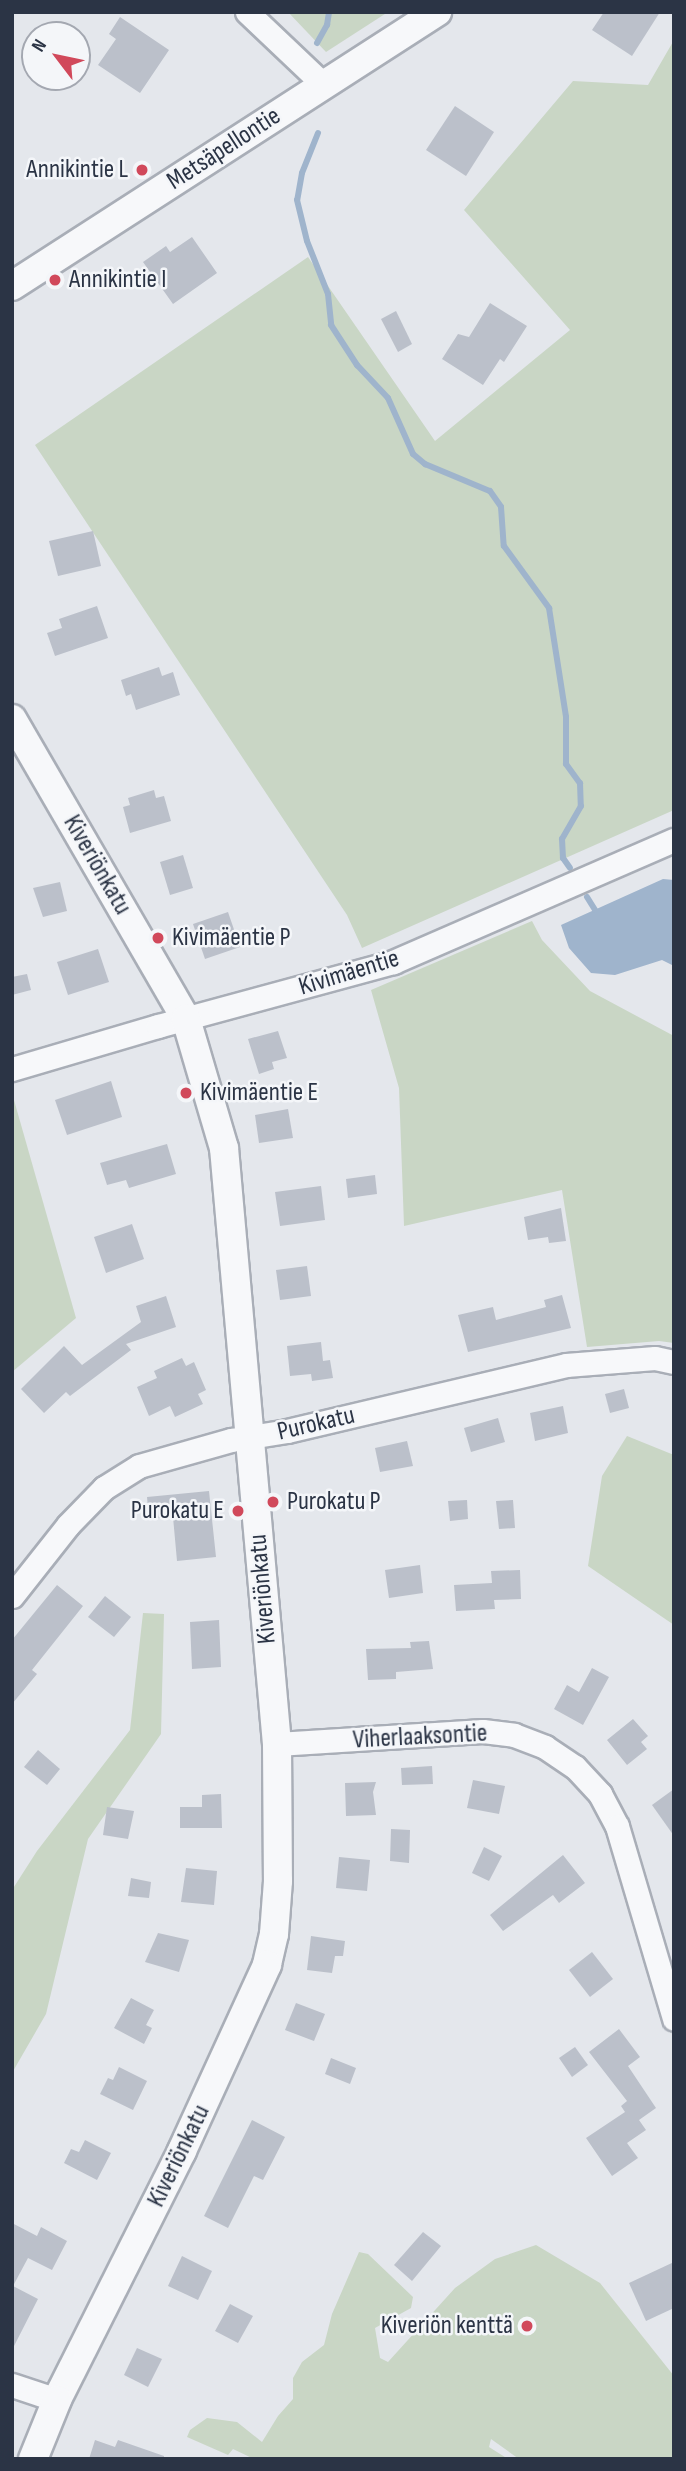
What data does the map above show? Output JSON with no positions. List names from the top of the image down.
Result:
{
  "streets": {
    "street": [
      "Metsäpellontie",
      "Kiveriönkatu",
      "Kivimäentie",
      "Purokatu",
      "Viherlaaksontie"
    ]
  },
  "crossings": [
    ["Kiveriönkatu", "Kivimäentie"],
    ["Kiveriönkatu", "Purokatu"],
    ["Kiveriönkatu", "Viherlaaksontie"]
  ],
  "places": [
    "Annikintie L",
    "Annikintie I",
    "Kivimäentie P",
    "Kivimäentie E",
    "Purokatu P",
    "Purokatu E",
    "Kiveriön kenttä"
  ],
  "north": "top left"
}
